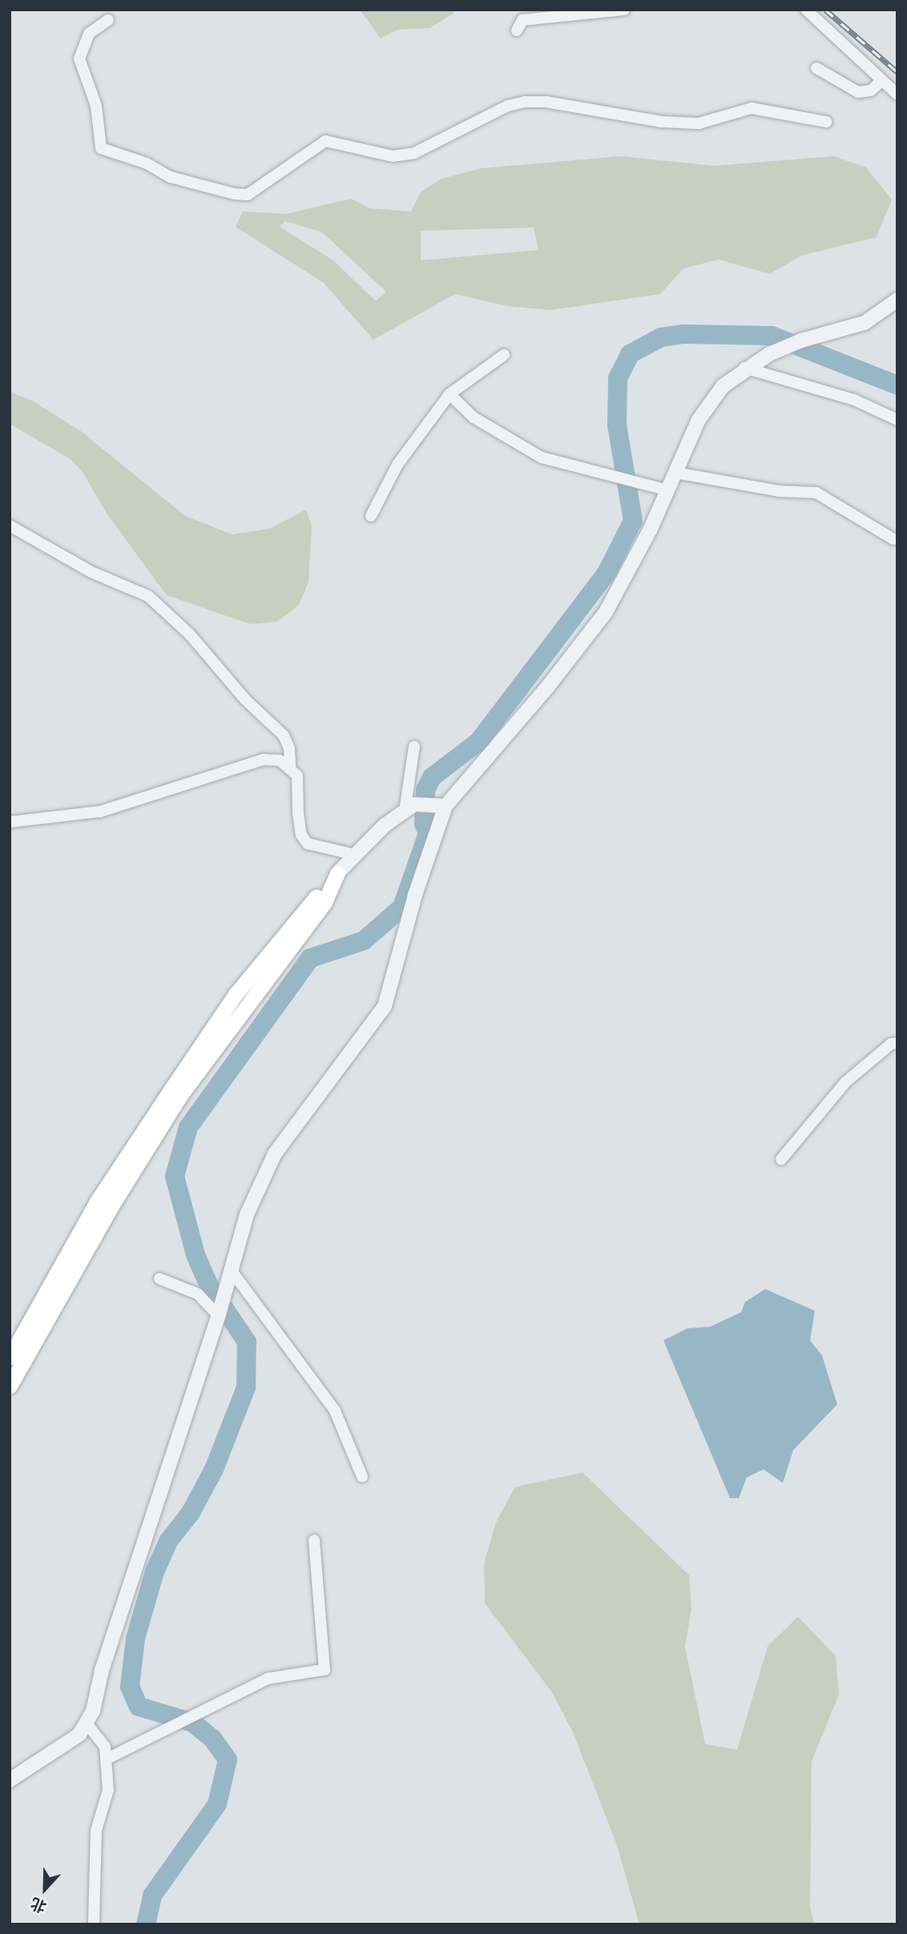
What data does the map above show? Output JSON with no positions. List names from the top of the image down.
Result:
{
  "north": "bottom"
}
